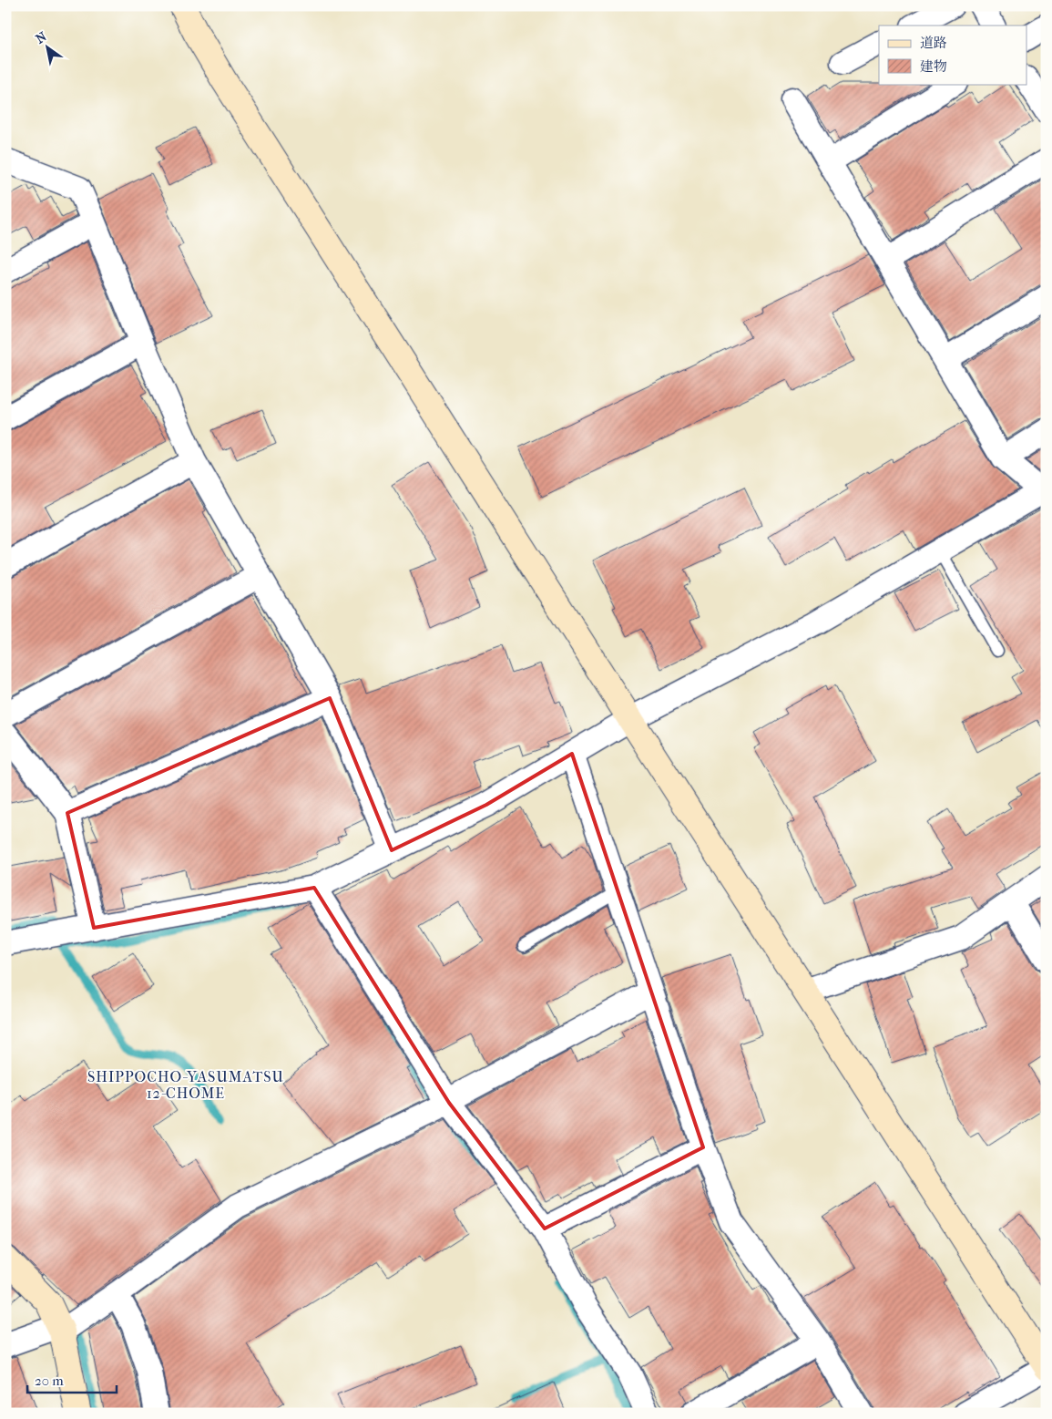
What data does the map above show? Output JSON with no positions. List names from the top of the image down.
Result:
{
  "districts": ["SHIPPOCHO-YASUMATSU 12-CHOME"],
  "legend": ["道路", "建物"],
  "scale_bar": "20 m",
  "north": "top left"
}
